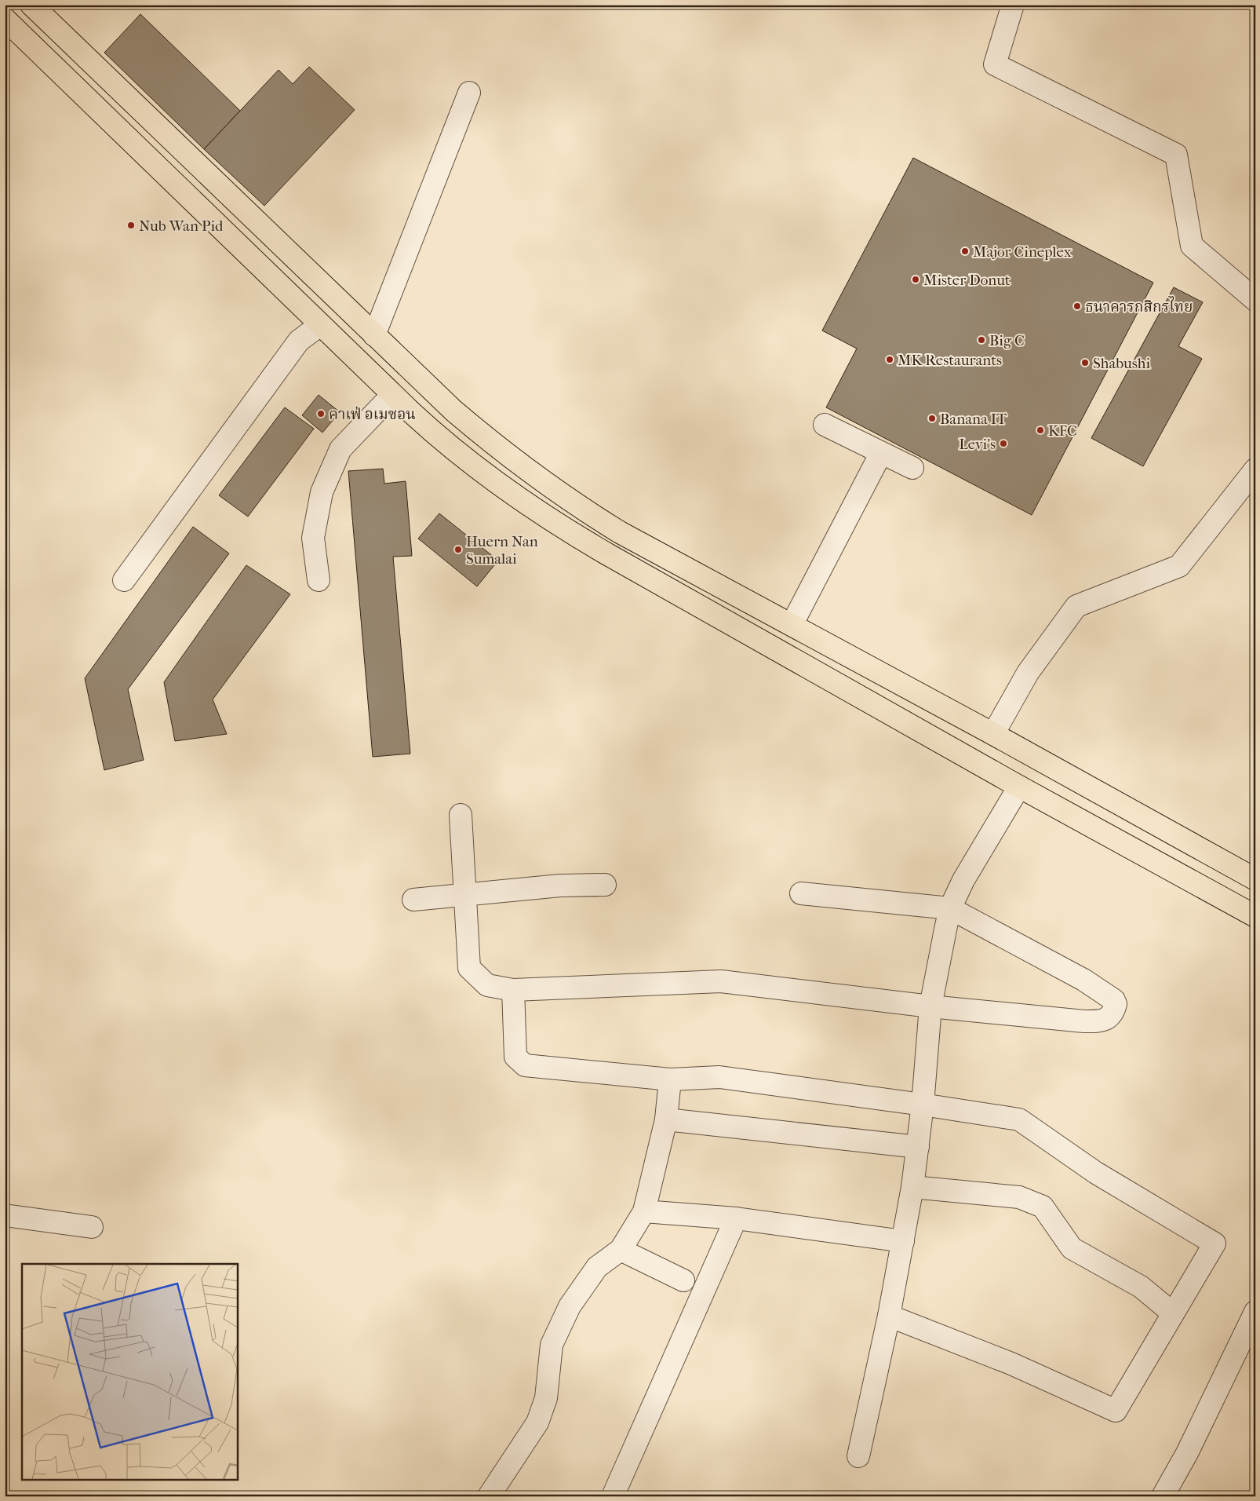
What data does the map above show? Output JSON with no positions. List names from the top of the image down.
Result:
{
  "places": [
    "Nub Wan Pid",
    "Major Cineplex",
    "Mister Donut",
    "ธนาคารกสิกรไทย",
    "Big C",
    "MK Restaurants",
    "Shabushi",
    "คาเฟ่ อเมซอน",
    "Banana IT",
    "KFC",
    "Levi's",
    "Huern Nan Sumalai"
  ]
}
